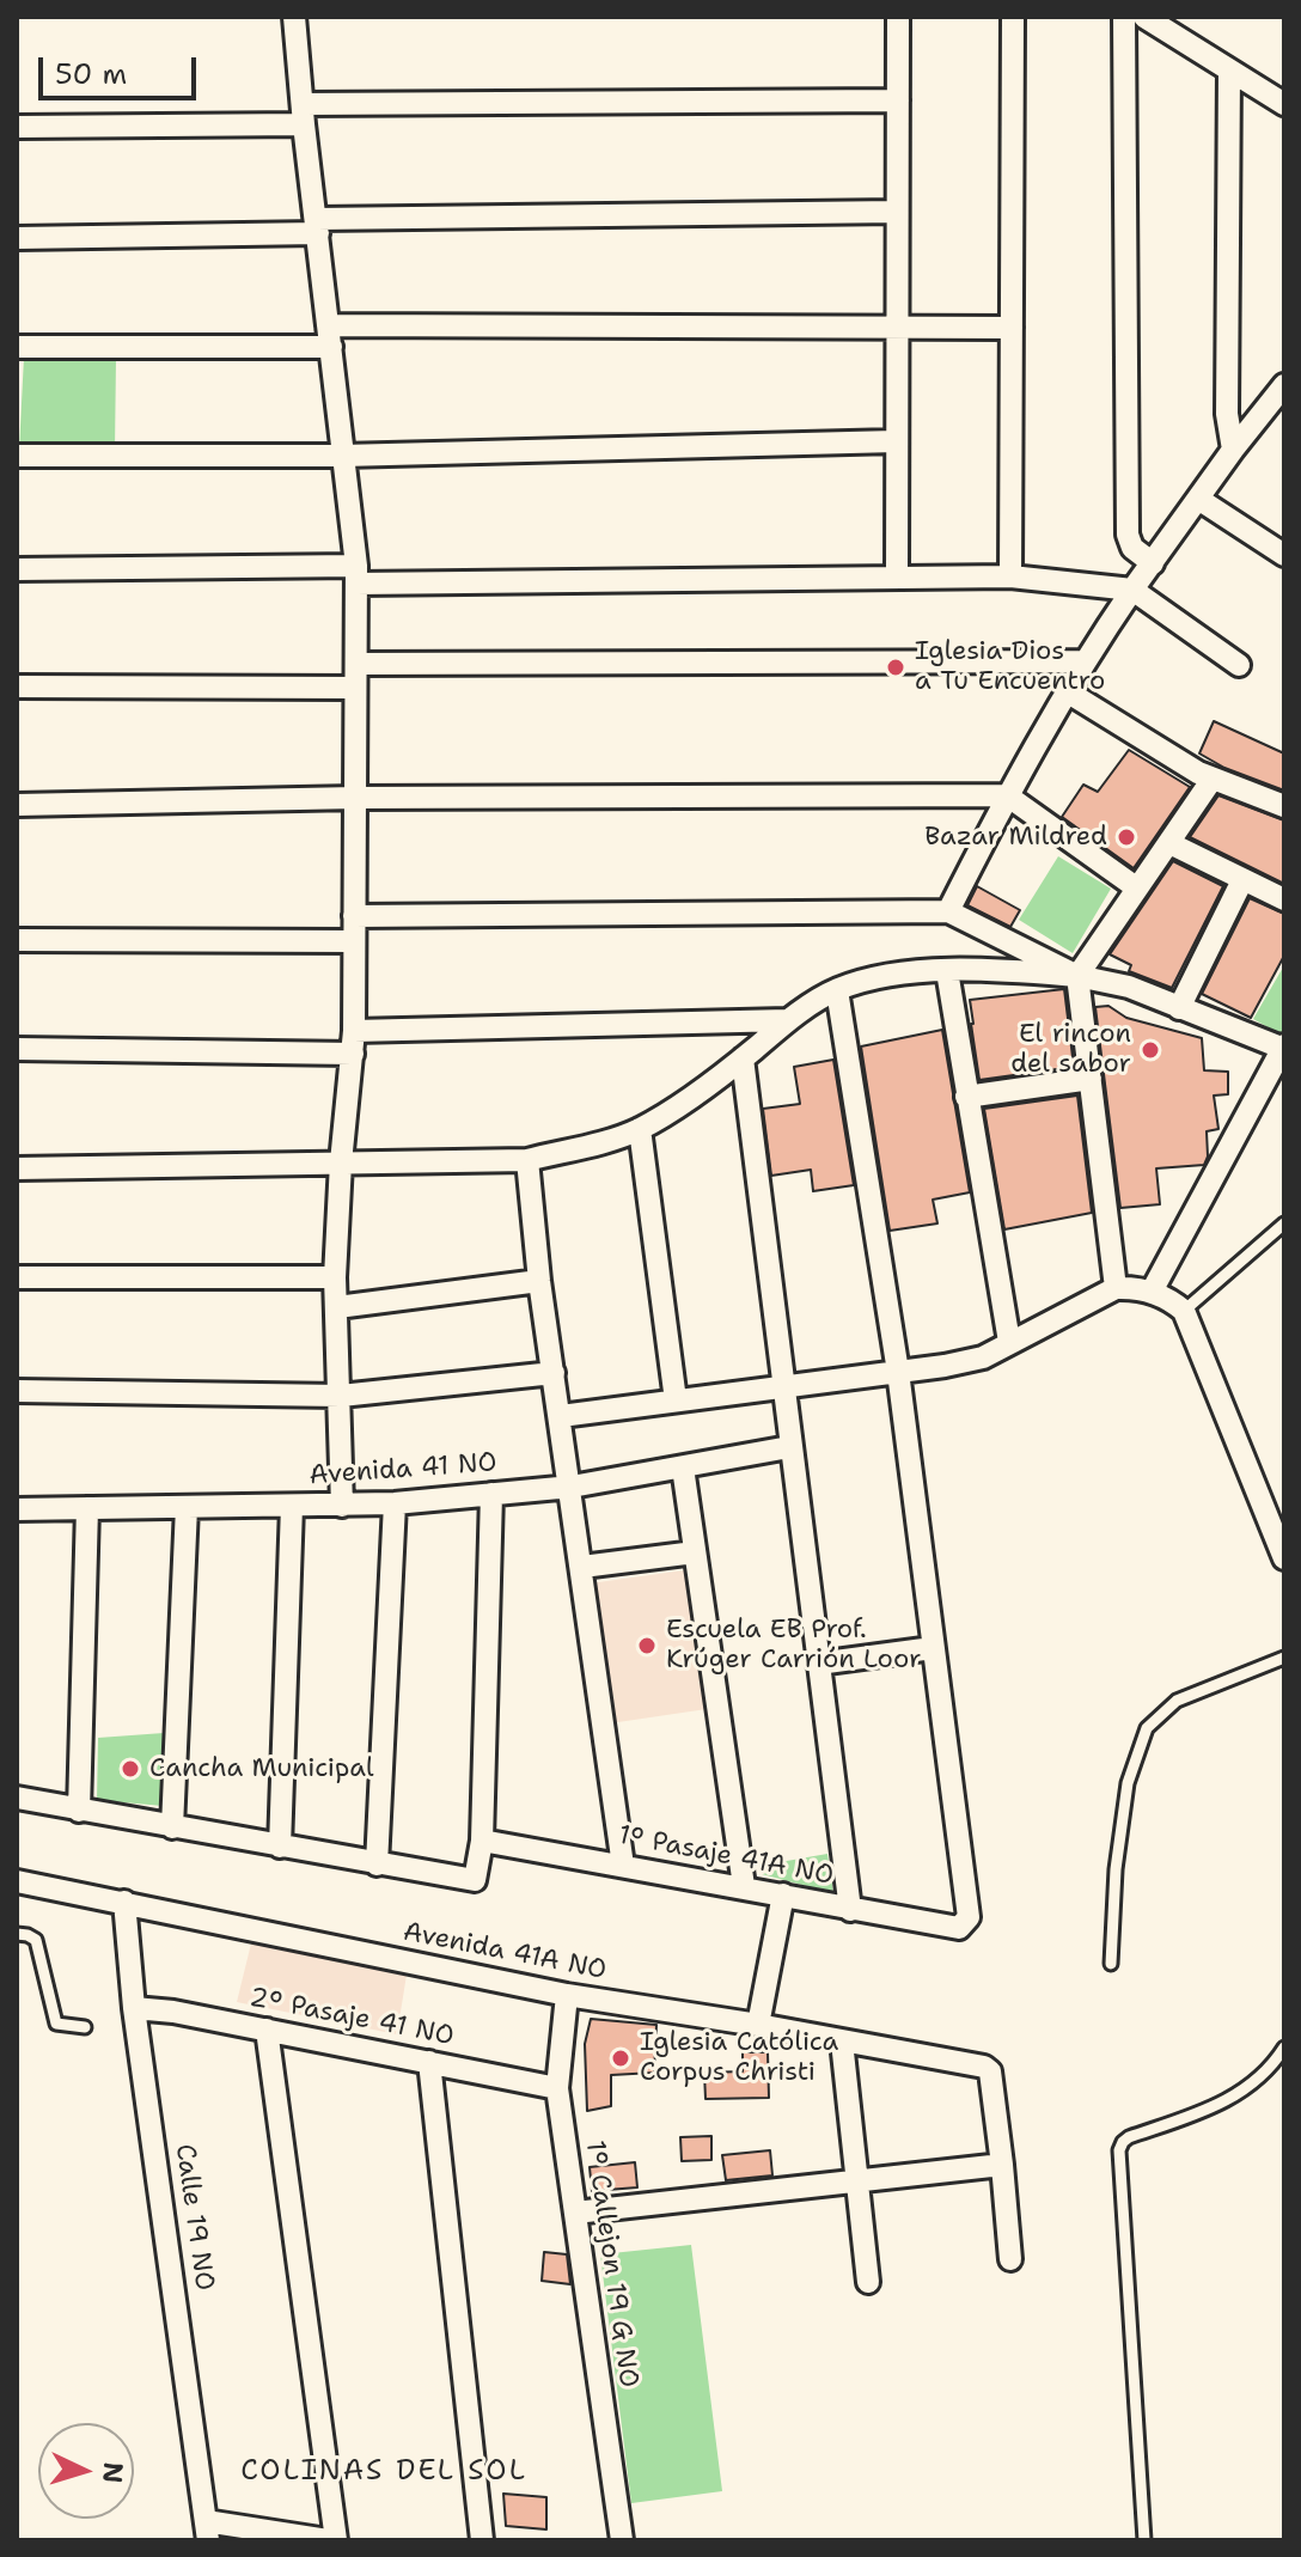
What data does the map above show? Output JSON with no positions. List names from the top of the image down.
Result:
{
  "streets": {
    "street": [
      "Avenida 41 NO",
      "1º Pasaje 41A NO",
      "Avenida 41A NO",
      "2º Pasaje 41 NO",
      "Calle 19 NO",
      "1º Callejon 19 G NO"
    ]
  },
  "crossings": [
    ["Avenida 41A NO", "Calle 19 NO"],
    ["Avenida 41A NO", "1º Callejon 19 G NO"],
    ["2º Pasaje 41 NO", "Calle 19 NO"],
    ["2º Pasaje 41 NO", "1º Callejon 19 G NO"]
  ],
  "districts": ["COLINAS DEL SOL"],
  "places": [
    "Iglesia Dios a Tu Encuentro",
    "Bazar Mildred",
    "El rincon del sabor",
    "Escuela EB Prof. Krúger Carrión Loor",
    "Cancha Municipal",
    "Iglesia Católica Corpus Christi"
  ],
  "scale_bar": "50 m",
  "north": "right"
}
